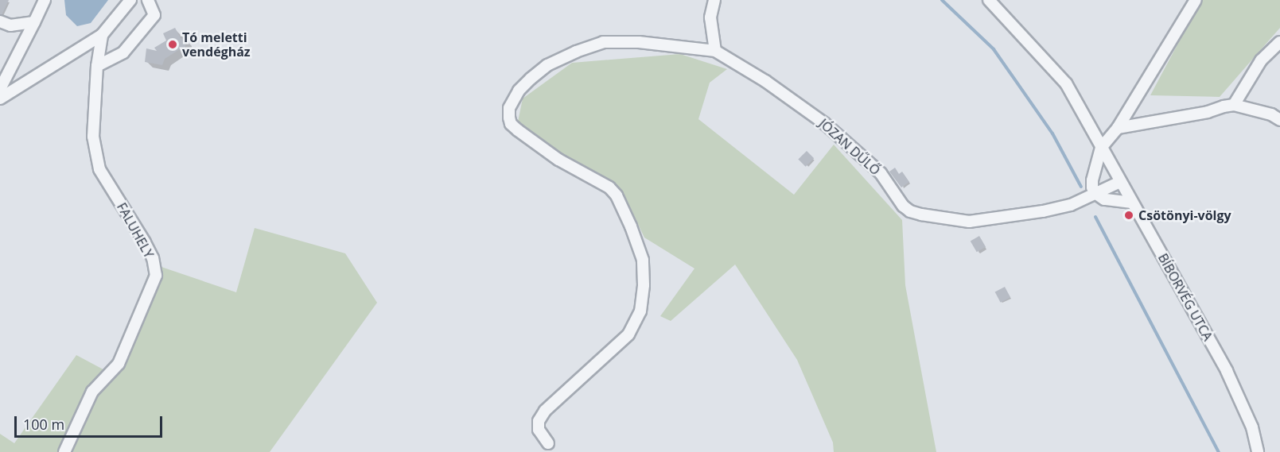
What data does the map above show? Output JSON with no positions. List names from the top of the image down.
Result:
{
  "streets": {
    "street": ["JÓZAN DŰLŐ", "FALUHELY", "BÍBORVÉG UTCA"]
  },
  "crossings": [
    ["JÓZAN DŰLŐ", "BÍBORVÉG UTCA"]
  ],
  "places": ["Tó meletti vendégház", "Csötönyi-völgy"],
  "scale_bar": "100 m"
}
